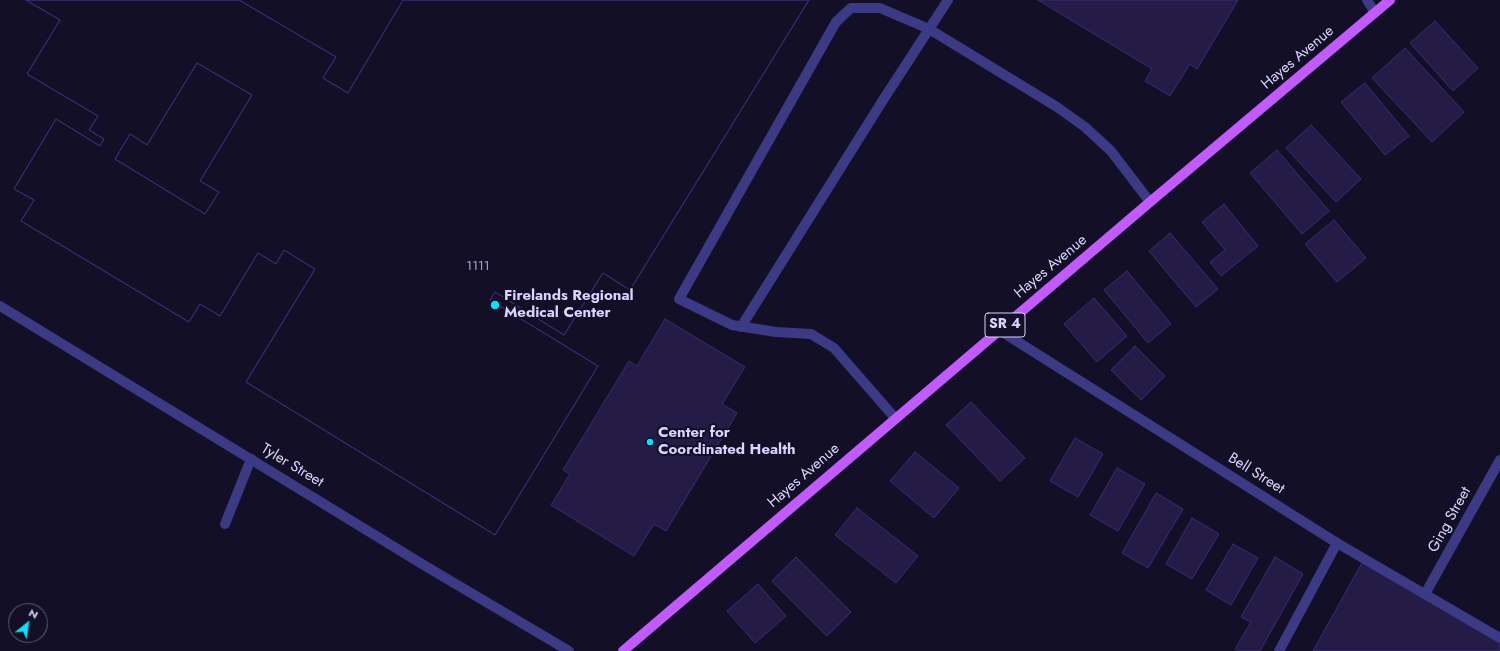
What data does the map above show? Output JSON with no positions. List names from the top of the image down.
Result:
{
  "streets": {
    "main road": ["Hayes Avenue", "SR 4"],
    "street": ["Tyler Street", "Bell Street", "Ging Street"]
  },
  "crossings": [
    ["Hayes Avenue", "Bell Street"],
    ["Bell Street", "Ging Street"]
  ],
  "places": ["Firelands Regional Medical Center", "Center for Coordinated Health"],
  "house_numbers": ["1111"],
  "north": "top right"
}
